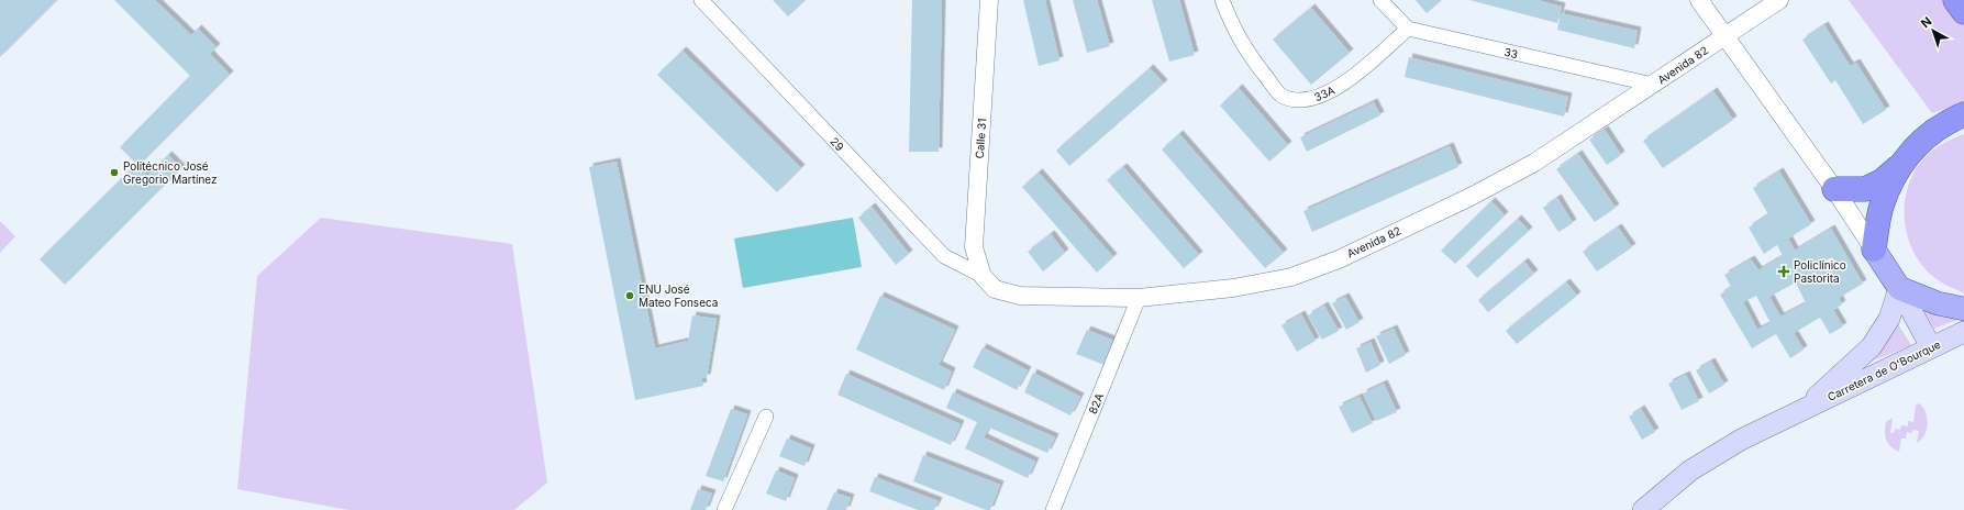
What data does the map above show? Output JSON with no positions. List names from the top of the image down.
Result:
{
  "streets": {
    "main road": ["Carretera de O'Bourque"],
    "street": [
      "33",
      "Avenida 82",
      "33A",
      "Calle 31",
      "29",
      "82A"
    ]
  },
  "crossings": [
    ["33", "Avenida 82"],
    ["33", "33A"],
    ["Avenida 82", "Calle 31"],
    ["Avenida 82", "29"],
    ["Avenida 82", "82A"],
    ["Calle 31", "29"]
  ],
  "places": {
    "other": ["Politécnico José Gregorio Martínez", "ENU José Mateo Fonseca"],
    "health": ["Policlínico Pastorita"]
  },
  "north": "top left"
}
